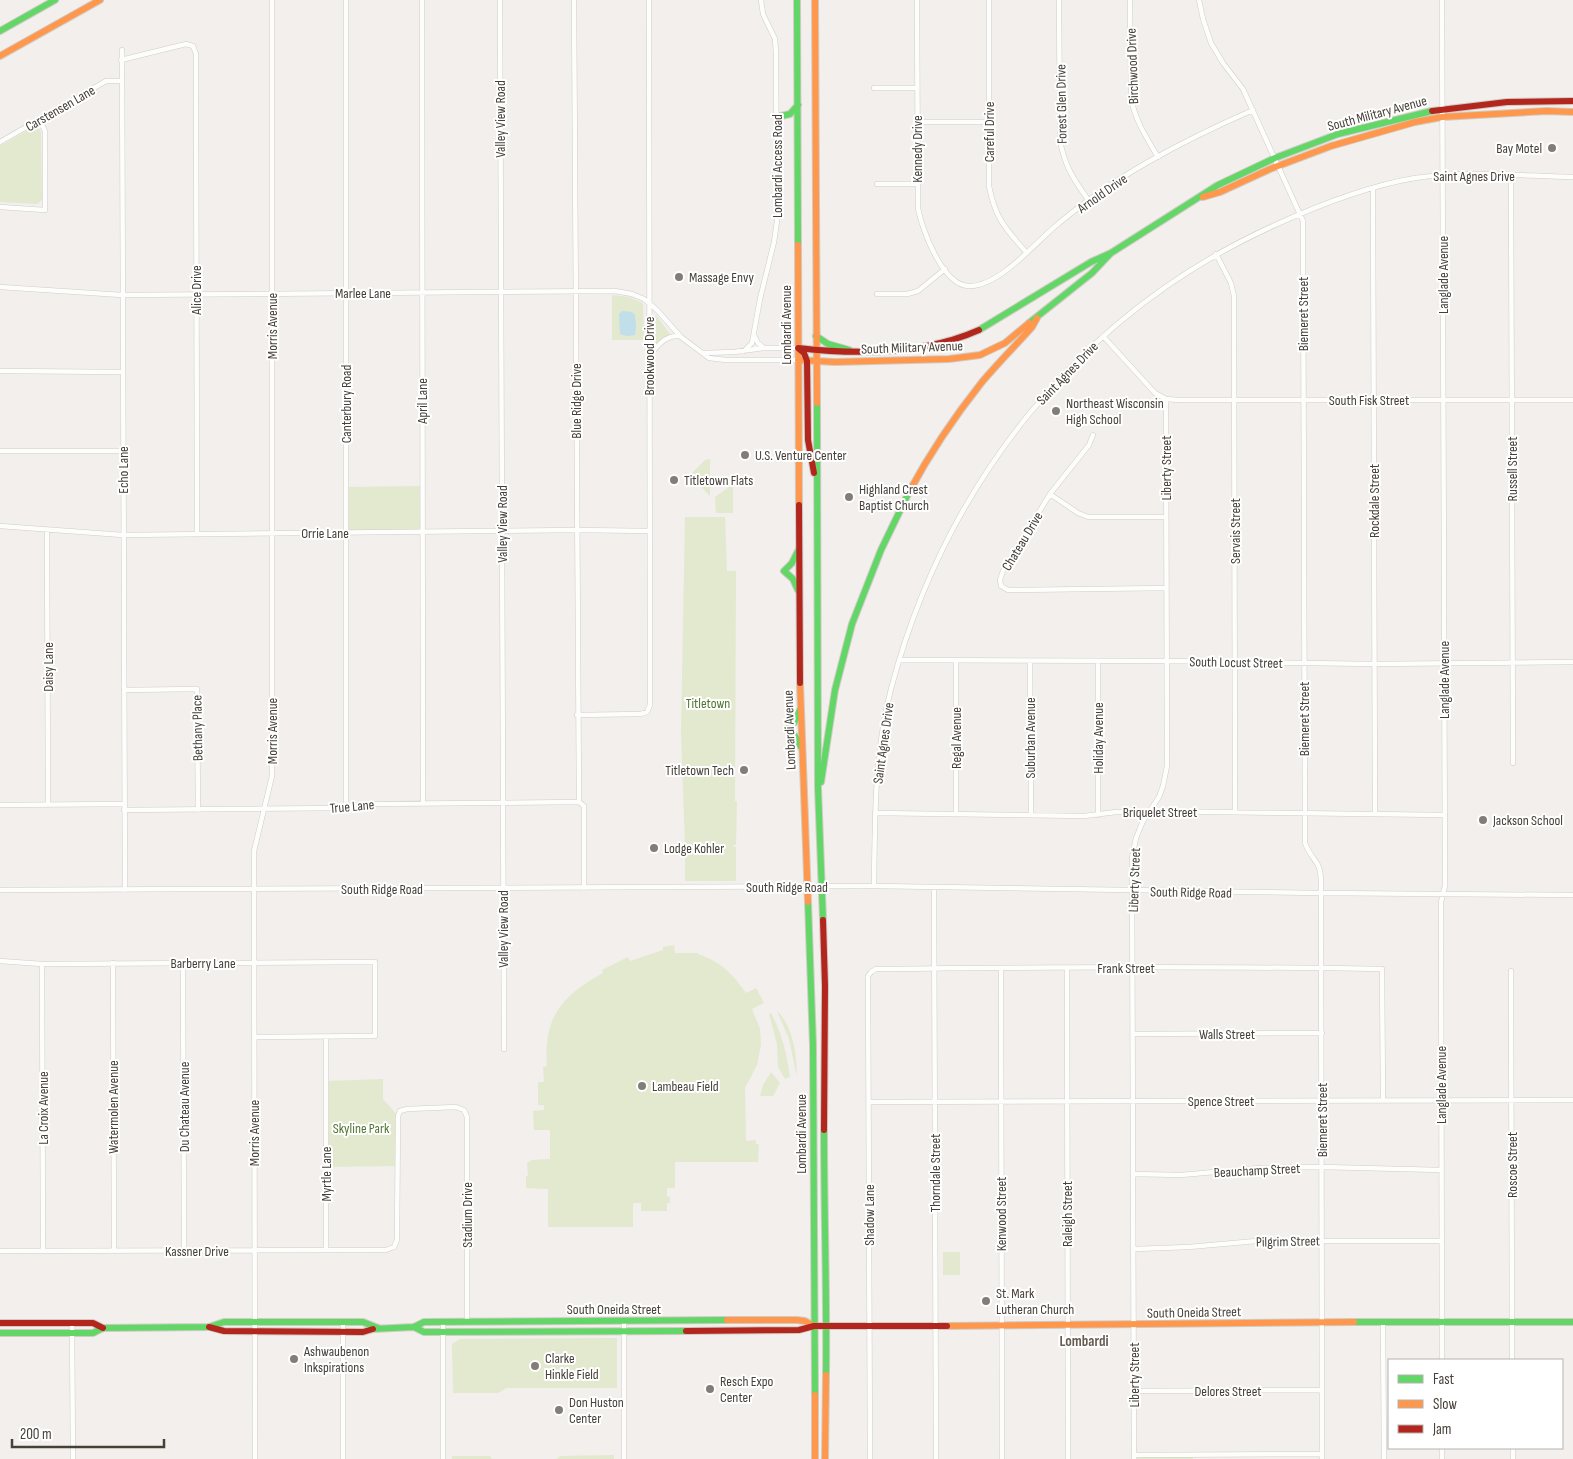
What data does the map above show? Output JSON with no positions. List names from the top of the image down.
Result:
{
  "streets": {
    "main road": ["South Military Avenue", "Lombardi Avenue", "South Oneida Street"],
    "street": [
      "Birchwood Drive",
      "Forest Glen Drive",
      "Carstensen Lane",
      "Valley View Road",
      "Careful Drive",
      "Kennedy Drive",
      "Lombardi Access Road",
      "Saint Agnes Drive",
      "Arnold Drive",
      "Langlade Avenue",
      "Alice Drive",
      "Marlee Lane",
      "Biemeret Street",
      "Morris Avenue",
      "Brookwood Drive",
      "South Fisk Street",
      "April Lane",
      "Blue Ridge Drive",
      "Canterbury Road",
      "Liberty Street",
      "Russell Street",
      "Echo Lane",
      "Rockdale Street",
      "Servais Street",
      "Orrie Lane",
      "Chateau Drive",
      "South Locust Street",
      "Daisy Lane",
      "Bethany Place",
      "Regal Avenue",
      "Suburban Avenue",
      "Holiday Avenue",
      "True Lane",
      "Briquelet Street",
      "South Ridge Road",
      "Barberry Lane",
      "Frank Street",
      "Walls Street",
      "Spence Street",
      "Watermolen Avenue",
      "Du Chateau Avenue",
      "La Croix Avenue",
      "Roscoe Street",
      "Beauchamp Street",
      "Thorndale Street",
      "Myrtle Lane",
      "Kenwood Street",
      "Raleigh Street",
      "Stadium Drive",
      "Shadow Lane",
      "Pilgrim Street",
      "Kassner Drive",
      "Delores Street"
    ]
  },
  "crossings": [
    ["Birchwood Drive", "Arnold Drive"],
    ["Forest Glen Drive", "Arnold Drive"],
    ["Carstensen Lane", "Echo Lane"],
    ["South Military Avenue", "Langlade Avenue"],
    ["South Military Avenue", "Marlee Lane"],
    ["South Military Avenue", "Biemeret Street"],
    ["South Military Avenue", "Lombardi Avenue"],
    ["Valley View Road", "Marlee Lane"],
    ["Valley View Road", "Orrie Lane"],
    ["Valley View Road", "True Lane"],
    ["Valley View Road", "South Ridge Road"],
    ["Careful Drive", "Arnold Drive"],
    ["Kennedy Drive", "Arnold Drive"],
    ["Saint Agnes Drive", "Langlade Avenue"],
    ["Saint Agnes Drive", "Biemeret Street"],
    ["Saint Agnes Drive", "Russell Street"],
    ["Saint Agnes Drive", "Rockdale Street"],
    ["Saint Agnes Drive", "Servais Street"],
    ["Saint Agnes Drive", "South Locust Street"],
    ["Saint Agnes Drive", "Briquelet Street"],
    ["Saint Agnes Drive", "South Ridge Road"],
    ["Arnold Drive", "Biemeret Street"],
    ["Langlade Avenue", "South Fisk Street"],
    ["Langlade Avenue", "South Locust Street"],
    ["Langlade Avenue", "Briquelet Street"],
    ["Langlade Avenue", "South Ridge Road"],
    ["Langlade Avenue", "Spence Street"],
    ["Langlade Avenue", "Beauchamp Street"],
    ["Langlade Avenue", "Pilgrim Street"],
    ["Langlade Avenue", "South Oneida Street"],
    ["Alice Drive", "Marlee Lane"],
    ["Alice Drive", "Echo Lane"],
    ["Alice Drive", "Orrie Lane"],
    ["Marlee Lane", "Lombardi Avenue"],
    ["Marlee Lane", "Morris Avenue"],
    ["Marlee Lane", "Brookwood Drive"],
    ["Marlee Lane", "April Lane"],
    ["Marlee Lane", "Blue Ridge Drive"],
    ["Marlee Lane", "Canterbury Road"],
    ["Marlee Lane", "Echo Lane"],
    ["Biemeret Street", "South Fisk Street"],
    ["Biemeret Street", "South Locust Street"],
    ["Biemeret Street", "Briquelet Street"],
    ["Biemeret Street", "South Ridge Road"],
    ["Biemeret Street", "Frank Street"],
    ["Biemeret Street", "Walls Street"],
    ["Biemeret Street", "Spence Street"],
    ["Biemeret Street", "Beauchamp Street"],
    ["Biemeret Street", "Pilgrim Street"],
    ["Biemeret Street", "South Oneida Street"],
    ["Biemeret Street", "Delores Street"],
    ["Lombardi Avenue", "South Ridge Road"],
    ["Lombardi Avenue", "South Oneida Street"],
    ["Morris Avenue", "Orrie Lane"],
    ["Morris Avenue", "True Lane"],
    ["Morris Avenue", "South Ridge Road"],
    ["Morris Avenue", "Barberry Lane"],
    ["Morris Avenue", "Kassner Drive"],
    ["Morris Avenue", "South Oneida Street"],
    ["Brookwood Drive", "Blue Ridge Drive"],
    ["Brookwood Drive", "Orrie Lane"],
    ["South Fisk Street", "Liberty Street"],
    ["South Fisk Street", "Russell Street"],
    ["South Fisk Street", "Rockdale Street"],
    ["South Fisk Street", "Servais Street"],
    ["April Lane", "Orrie Lane"],
    ["April Lane", "True Lane"],
    ["Blue Ridge Drive", "Orrie Lane"],
    ["Blue Ridge Drive", "True Lane"],
    ["Blue Ridge Drive", "South Ridge Road"],
    ["Canterbury Road", "Orrie Lane"],
    ["Canterbury Road", "True Lane"],
    ["Liberty Street", "Chateau Drive"],
    ["Liberty Street", "South Locust Street"],
    ["Liberty Street", "Briquelet Street"],
    ["Liberty Street", "South Ridge Road"],
    ["Liberty Street", "Frank Street"],
    ["Liberty Street", "Walls Street"],
    ["Liberty Street", "Spence Street"],
    ["Liberty Street", "Beauchamp Street"],
    ["Liberty Street", "Pilgrim Street"],
    ["Liberty Street", "South Oneida Street"],
    ["Liberty Street", "Delores Street"],
    ["Russell Street", "South Locust Street"],
    ["Echo Lane", "Orrie Lane"],
    ["Echo Lane", "Bethany Place"],
    ["Echo Lane", "True Lane"],
    ["Echo Lane", "South Ridge Road"],
    ["Rockdale Street", "South Locust Street"],
    ["Rockdale Street", "Briquelet Street"],
    ["Servais Street", "South Locust Street"],
    ["Servais Street", "Briquelet Street"],
    ["Orrie Lane", "Daisy Lane"],
    ["South Locust Street", "Regal Avenue"],
    ["South Locust Street", "Suburban Avenue"],
    ["South Locust Street", "Holiday Avenue"],
    ["Bethany Place", "True Lane"],
    ["Regal Avenue", "Briquelet Street"],
    ["Suburban Avenue", "Briquelet Street"],
    ["Holiday Avenue", "Briquelet Street"],
    ["South Ridge Road", "Thorndale Street"],
    ["Barberry Lane", "Watermolen Avenue"],
    ["Barberry Lane", "Du Chateau Avenue"],
    ["Barberry Lane", "La Croix Avenue"],
    ["Barberry Lane", "Myrtle Lane"],
    ["Frank Street", "Spence Street"],
    ["Frank Street", "Thorndale Street"],
    ["Frank Street", "Kenwood Street"],
    ["Frank Street", "Raleigh Street"],
    ["Frank Street", "Shadow Lane"],
    ["Spence Street", "Roscoe Street"],
    ["Spence Street", "Thorndale Street"],
    ["Spence Street", "Kenwood Street"],
    ["Spence Street", "Raleigh Street"],
    ["Spence Street", "Shadow Lane"],
    ["Watermolen Avenue", "Kassner Drive"],
    ["Du Chateau Avenue", "Kassner Drive"],
    ["La Croix Avenue", "Kassner Drive"],
    ["Roscoe Street", "South Oneida Street"],
    ["Thorndale Street", "South Oneida Street"],
    ["Myrtle Lane", "Kassner Drive"],
    ["Kenwood Street", "South Oneida Street"],
    ["Raleigh Street", "South Oneida Street"],
    ["Stadium Drive", "Kassner Drive"],
    ["Stadium Drive", "South Oneida Street"],
    ["Shadow Lane", "South Oneida Street"]
  ],
  "districts": ["Lombardi"],
  "parks": ["Titletown", "Skyline Park"],
  "places": [
    "Bay Motel",
    "Massage Envy",
    "Northeast Wisconsin High School",
    "U.S. Venture Center",
    "Titletown Flats",
    "Highland Crest Baptist Church",
    "Titletown Tech",
    "Jackson School",
    "Lodge Kohler",
    "Lambeau Field",
    "St. Mark Lutheran Church",
    "Ashwaubenon Inkspirations",
    "Clarke Hinkle Field",
    "Resch Expo Center",
    "Don Huston Center"
  ],
  "legend": ["Fast", "Slow", "Jam"],
  "scale_bar": "200 m"
}
